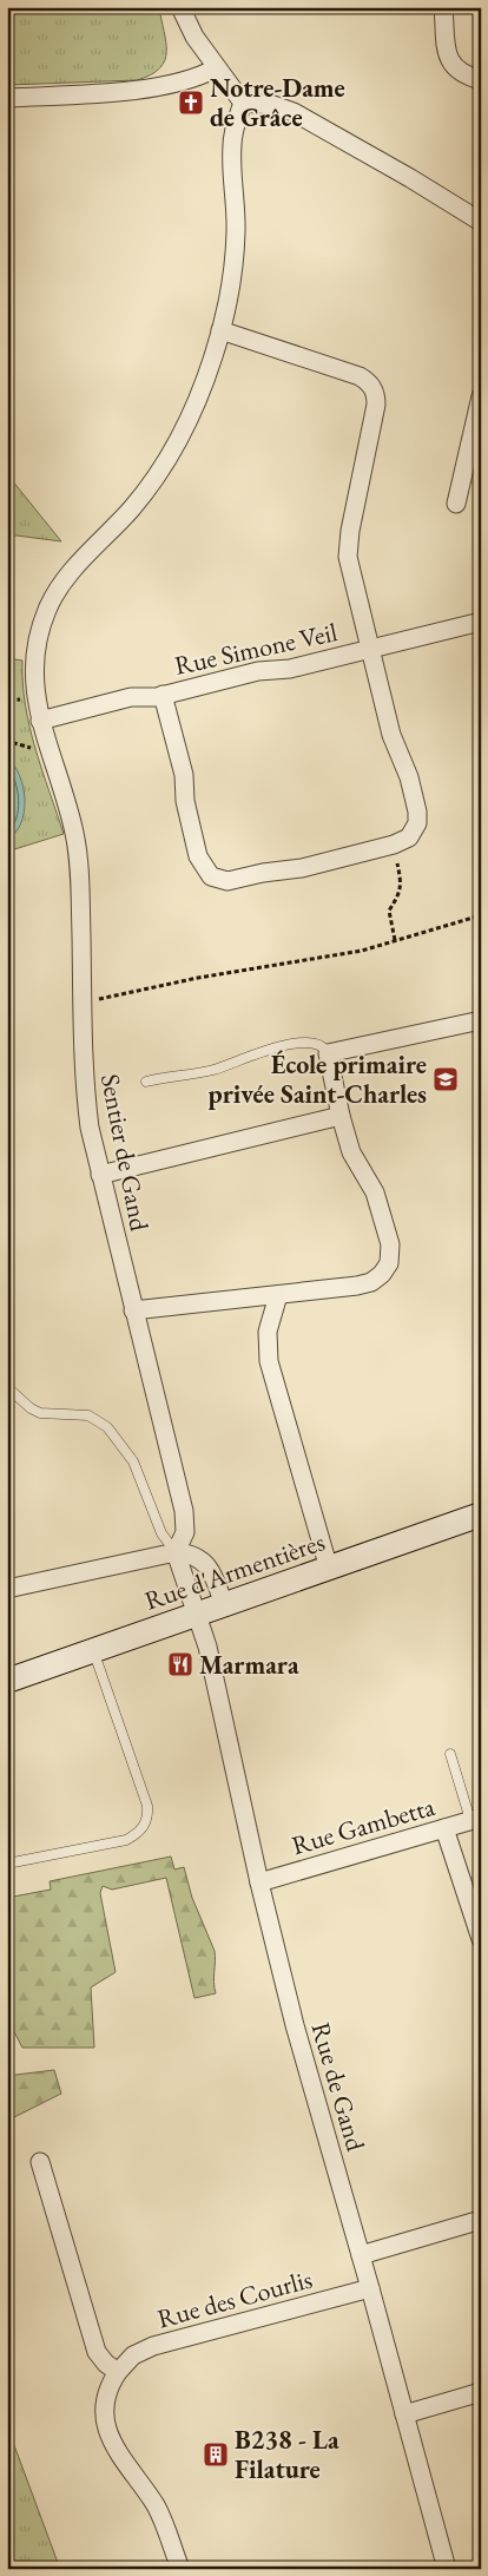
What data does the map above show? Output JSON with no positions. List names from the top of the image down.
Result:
{
  "streets": {
    "main road": ["Rue d'Armentières"],
    "street": [
      "Rue Simone Veil",
      "Sentier de Gand",
      "Rue Gambetta",
      "Rue de Gand",
      "Rue des Courlis"
    ]
  },
  "crossings": [
    ["Rue Simone Veil", "Sentier de Gand"],
    ["Sentier de Gand", "Rue de Gand"],
    ["Rue d'Armentières", "Rue de Gand"],
    ["Rue Gambetta", "Rue de Gand"],
    ["Rue de Gand", "Rue des Courlis"]
  ],
  "places": {
    "church": ["Notre-Dame de Grâce"],
    "school or university": ["École primaire privée Saint-Charles"],
    "restaurant": ["Marmara"],
    "building": ["B238 - La Filature"]
  }
}
